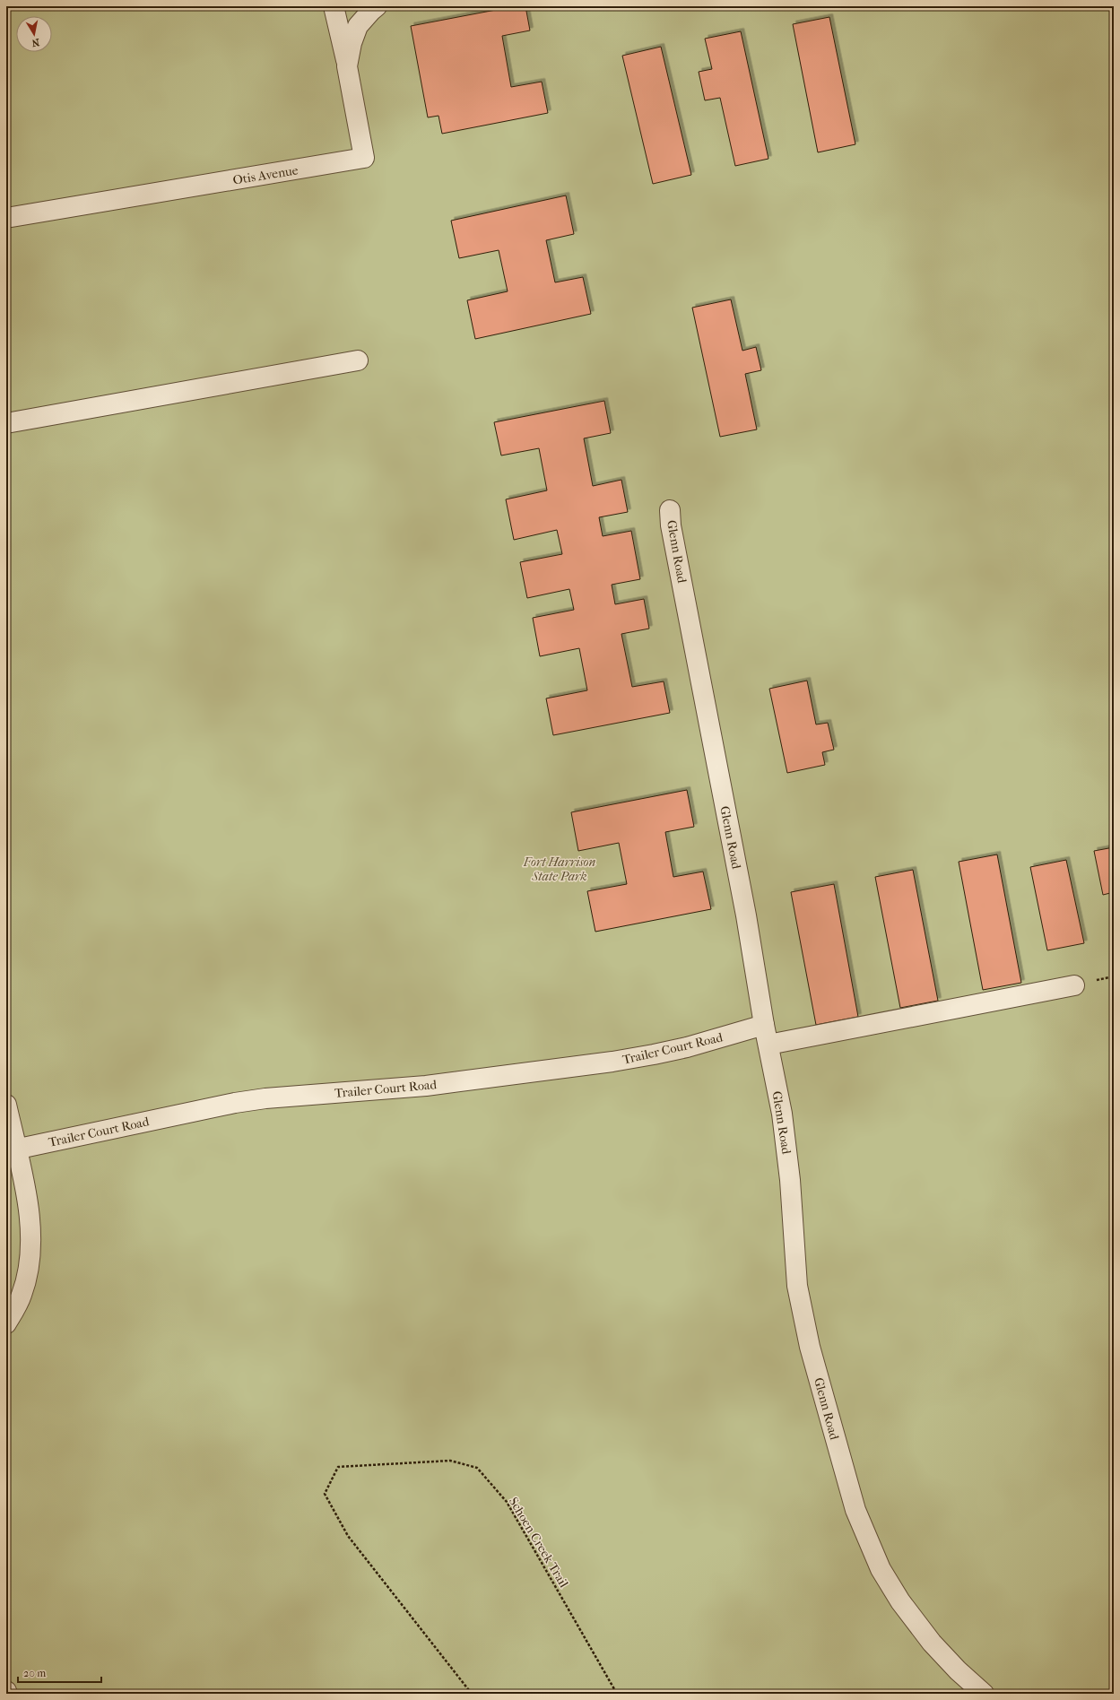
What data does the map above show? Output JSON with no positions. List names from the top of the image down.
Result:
{
  "streets": {
    "street": ["Otis Avenue", "Glenn Road", "Trailer Court Road"],
    "path": ["Schoen Creek Trail"]
  },
  "crossings": [
    ["Glenn Road", "Trailer Court Road"]
  ],
  "parks": ["Fort Harrison State Park"],
  "scale_bar": "20 m",
  "north": "bottom"
}
